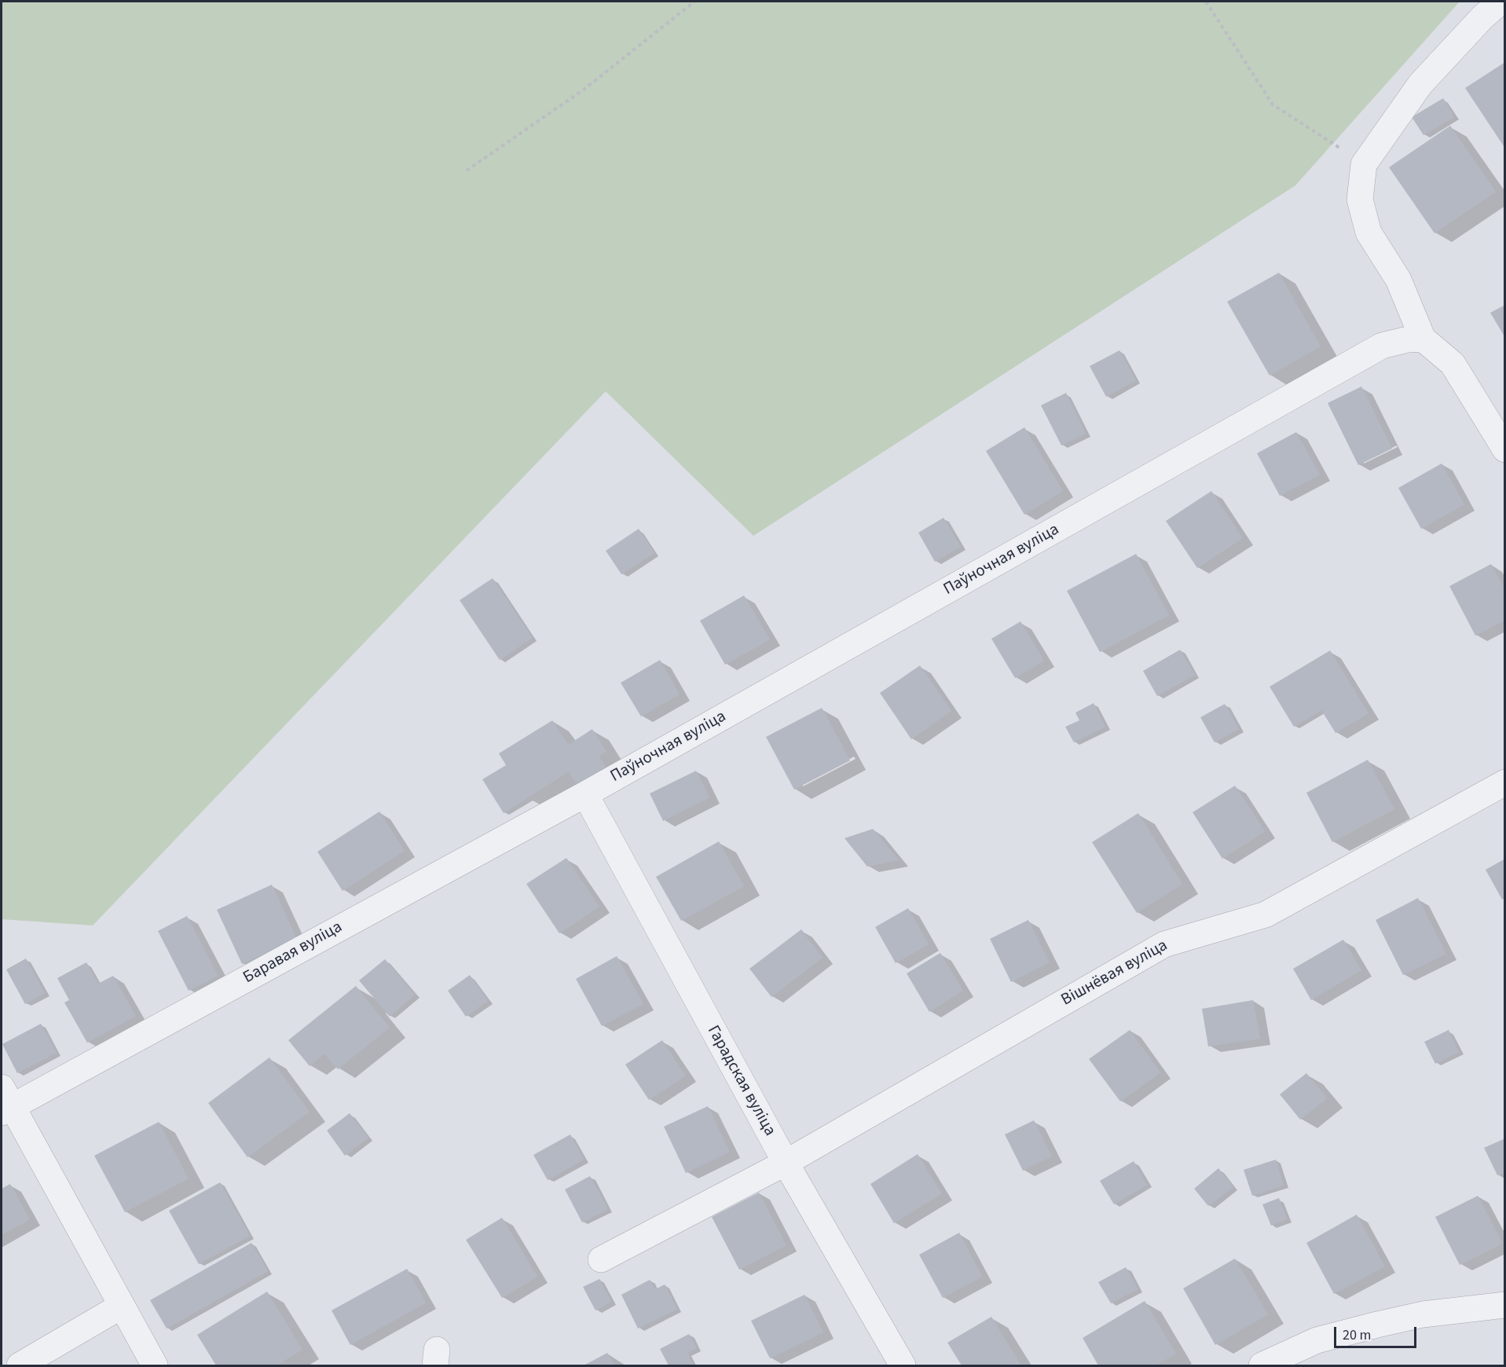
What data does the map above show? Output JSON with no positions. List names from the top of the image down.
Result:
{
  "streets": {
    "street": [
      "Паўночная вуліца",
      "Баравая вуліца",
      "Вішнёвая вуліца",
      "Гарадская вуліца"
    ]
  },
  "crossings": [
    ["Паўночная вуліца", "Баравая вуліца"],
    ["Паўночная вуліца", "Гарадская вуліца"],
    ["Баравая вуліца", "Гарадская вуліца"],
    ["Вішнёвая вуліца", "Гарадская вуліца"]
  ],
  "scale_bar": "20 m"
}
